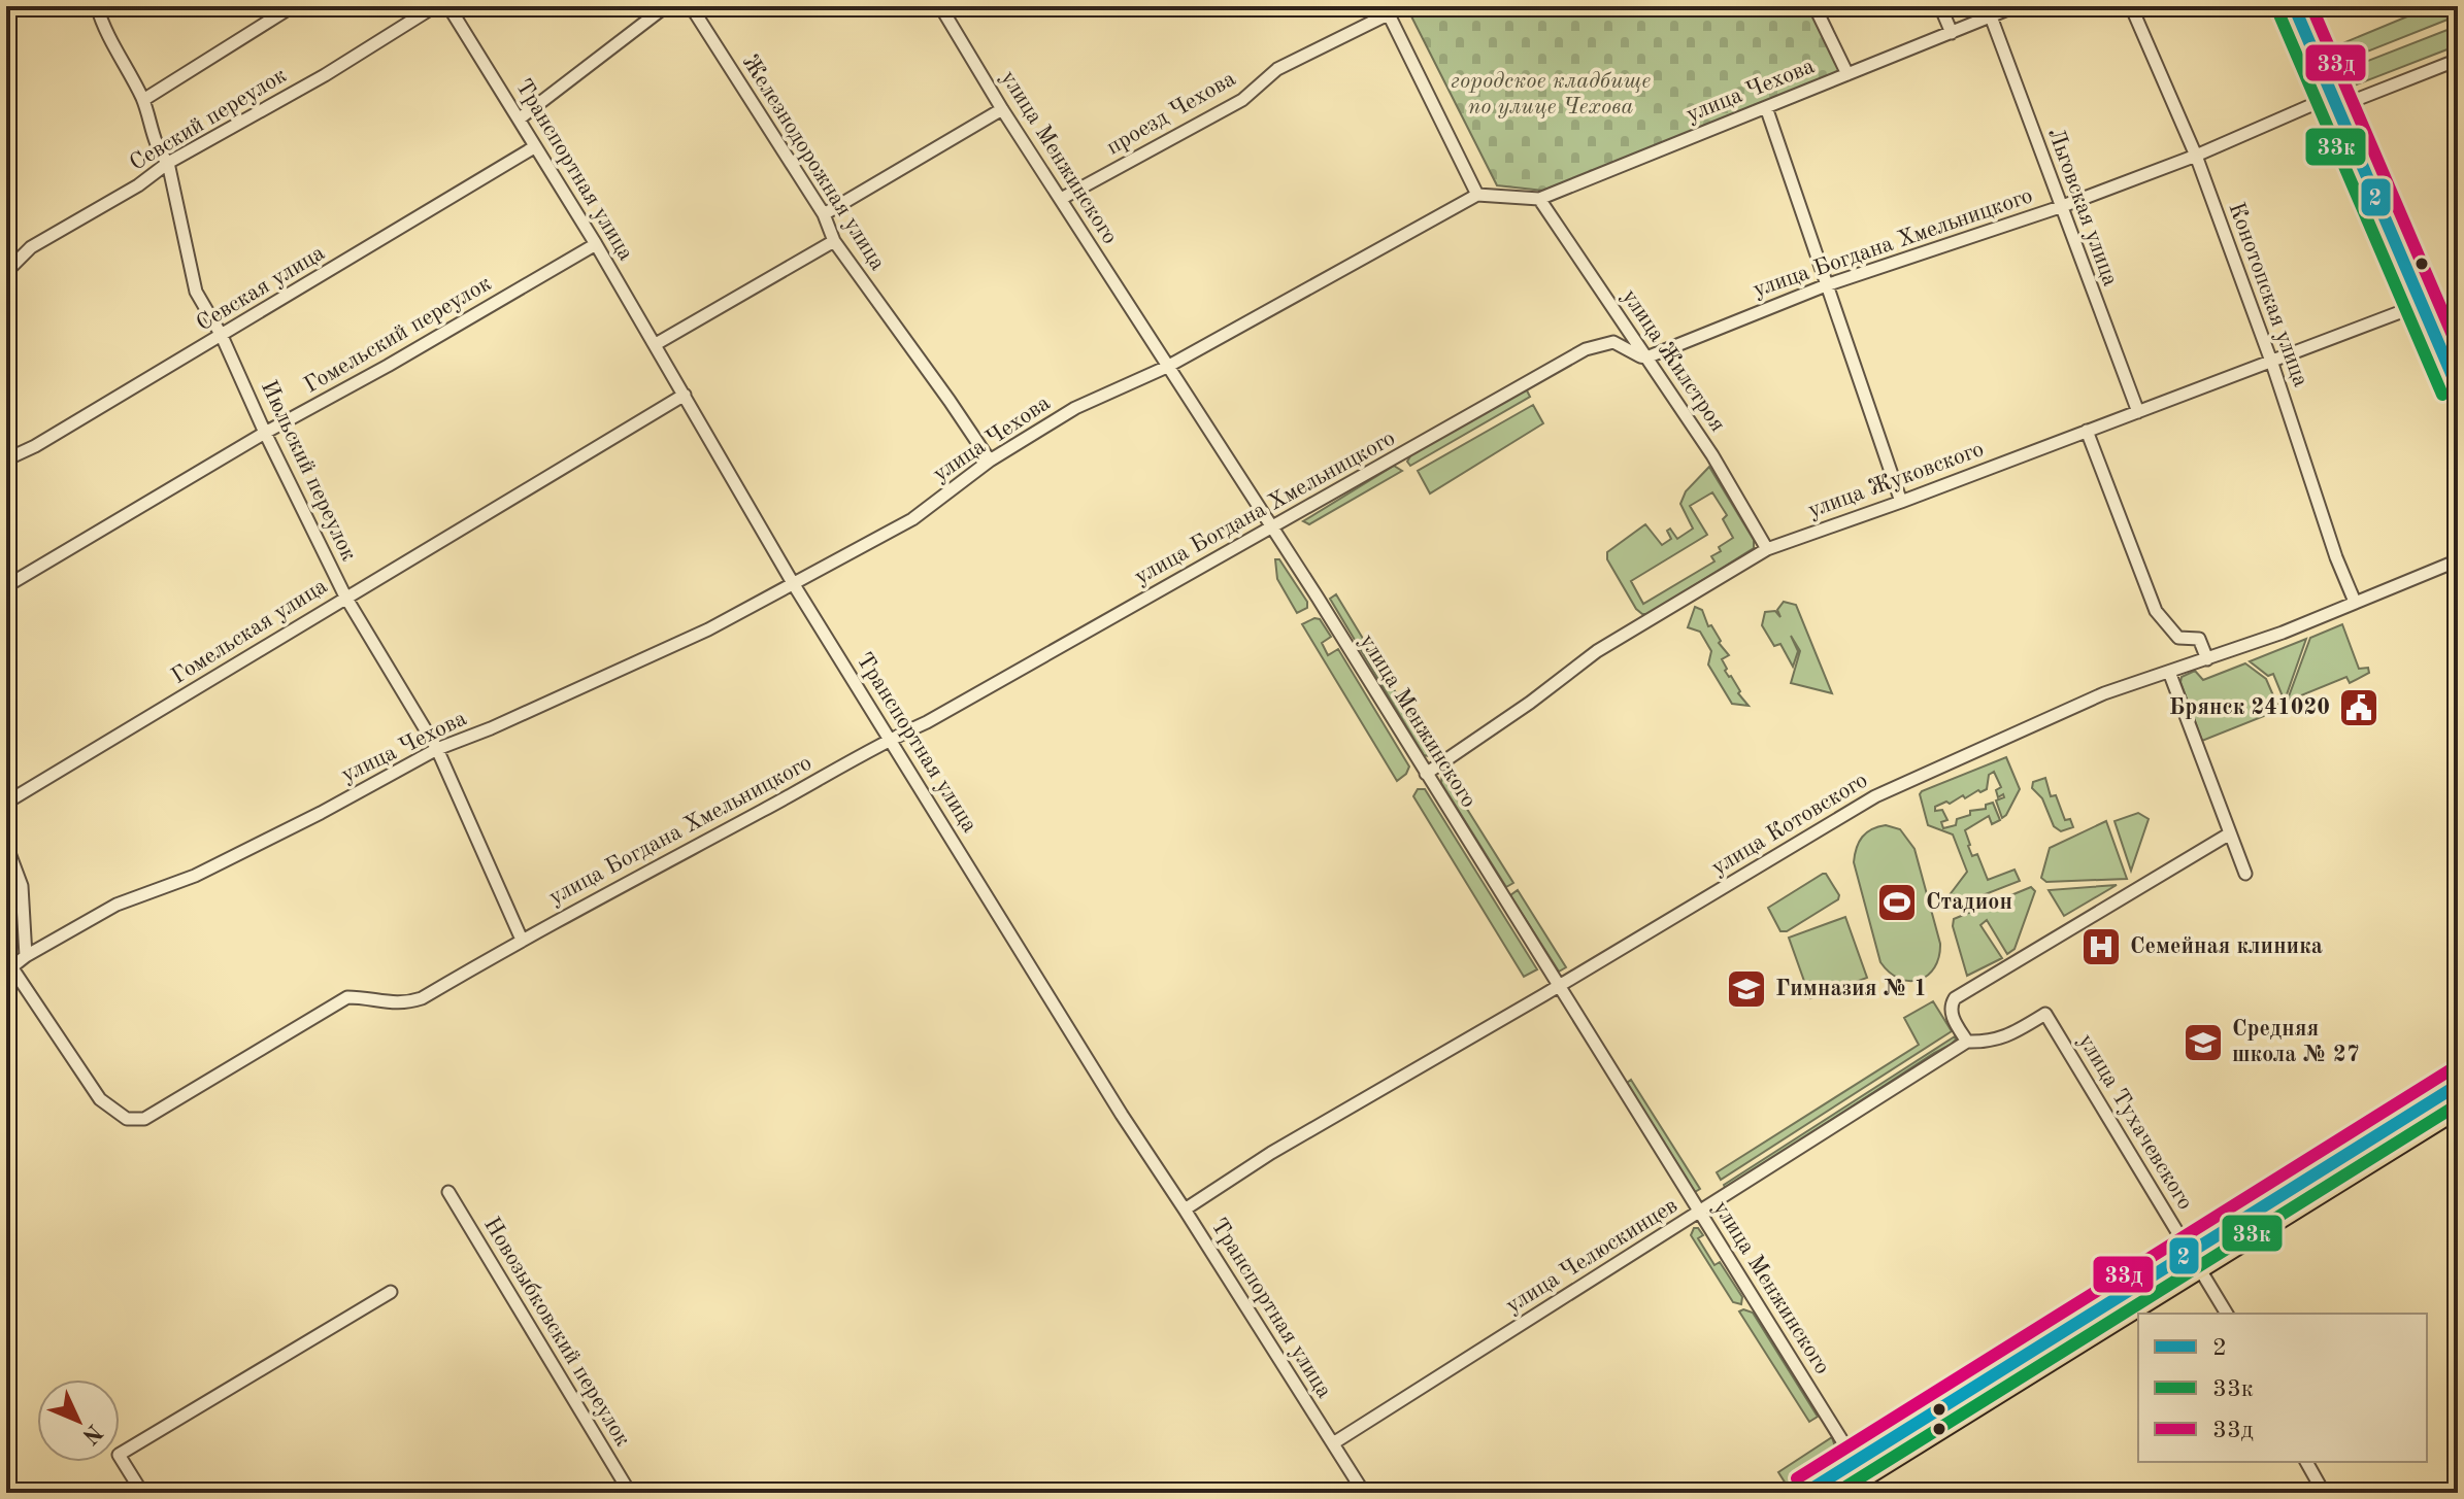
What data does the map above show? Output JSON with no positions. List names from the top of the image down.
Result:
{
  "streets": {
    "street": [
      "улица Чехова",
      "проезд Чехова",
      "Севский переулок",
      "улица Менжинского",
      "Железнодорожная улица",
      "Транспортная улица",
      "Льговская улица",
      "улица Богдана Хмельницкого",
      "Севская улица",
      "Конотопская улица",
      "Гомельский переулок",
      "улица Жилстроя",
      "Июльский переулок",
      "улица Жуковского",
      "Гомельская улица",
      "улица Котовского",
      "улица Тухачевского",
      "улица Челюскинцев",
      "Новозыбковский переулок"
    ]
  },
  "crossings": [
    ["улица Чехова", "улица Менжинского"],
    ["улица Чехова", "Железнодорожная улица"],
    ["улица Чехова", "Транспортная улица"],
    ["улица Чехова", "Льговская улица"],
    ["улица Чехова", "улица Богдана Хмельницкого"],
    ["улица Чехова", "улица Жилстроя"],
    ["улица Чехова", "Июльский переулок"],
    ["проезд Чехова", "улица Менжинского"],
    ["Севский переулок", "Июльский переулок"],
    ["улица Менжинского", "улица Богдана Хмельницкого"],
    ["улица Менжинского", "улица Жуковского"],
    ["улица Менжинского", "улица Котовского"],
    ["улица Менжинского", "улица Челюскинцев"],
    ["Транспортная улица", "улица Богдана Хмельницкого"],
    ["Транспортная улица", "Севская улица"],
    ["Транспортная улица", "Гомельский переулок"],
    ["Транспортная улица", "Гомельская улица"],
    ["Транспортная улица", "улица Котовского"],
    ["Транспортная улица", "улица Челюскинцев"],
    ["Льговская улица", "улица Богдана Хмельницкого"],
    ["Льговская улица", "улица Жуковского"],
    ["улица Богдана Хмельницкого", "Конотопская улица"],
    ["улица Богдана Хмельницкого", "улица Жилстроя"],
    ["улица Богдана Хмельницкого", "Июльский переулок"],
    ["Севская улица", "Июльский переулок"],
    ["Конотопская улица", "улица Жуковского"],
    ["Конотопская улица", "улица Котовского"],
    ["Гомельский переулок", "Июльский переулок"],
    ["улица Жилстроя", "улица Жуковского"],
    ["Июльский переулок", "Гомельская улица"],
    ["улица Тухачевского", "улица Челюскинцев"]
  ],
  "parks": ["городское кладбище по улице Чехова"],
  "places": {
    "public building": ["Брянск 241020"],
    "sports": ["Стадион"],
    "hospital": ["Семейная клиника"],
    "school or university": ["Гимназия № 1", "Средняя школа № 27"]
  },
  "lines": ["transit line 2", "transit line 33д", "transit line 33к"],
  "legend": ["2", "33к", "33д"],
  "north": "bottom right"
}
